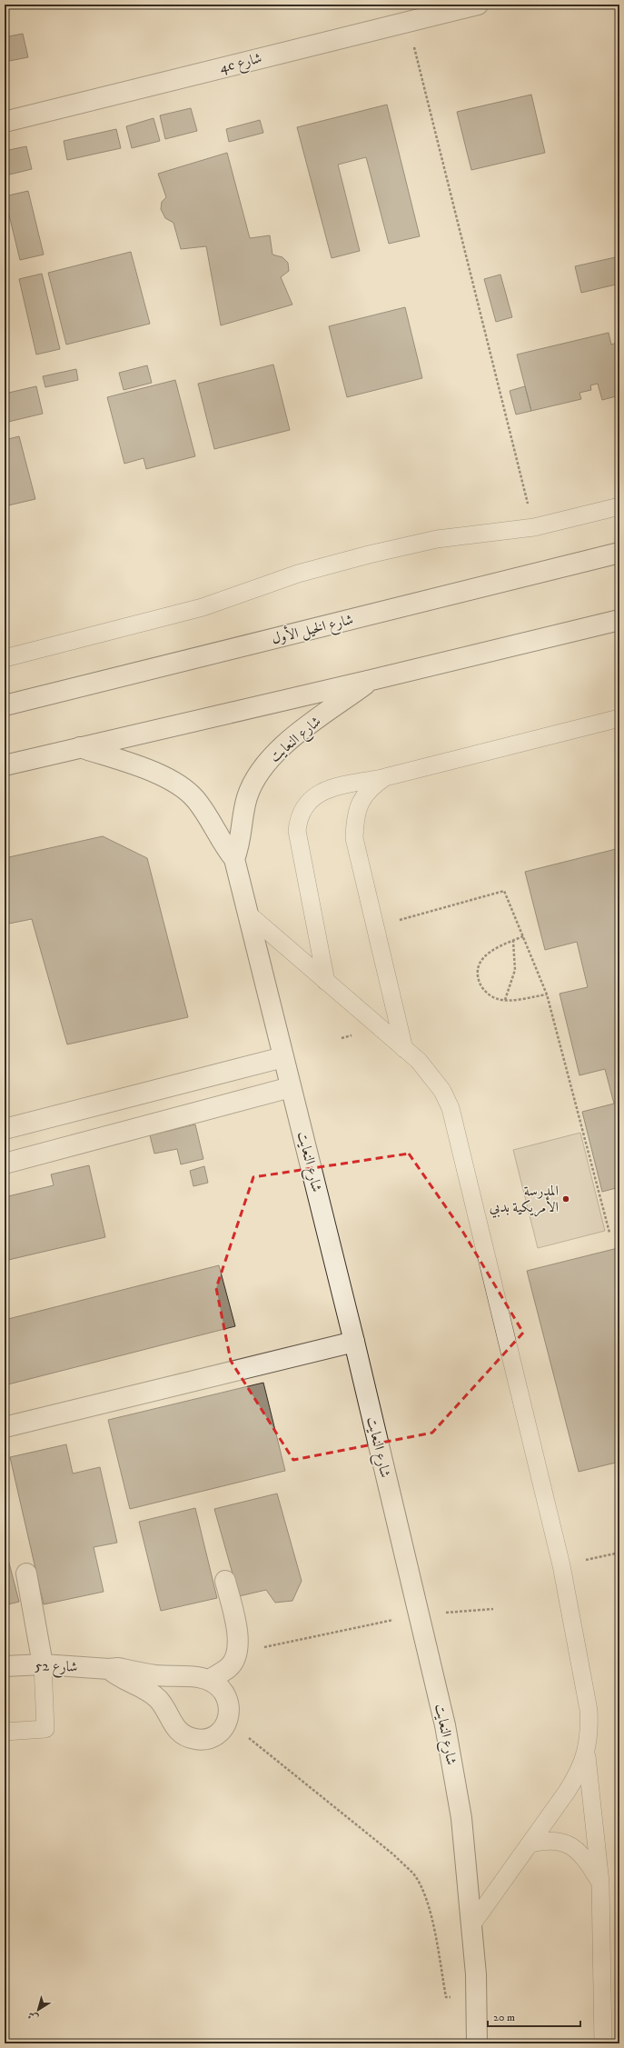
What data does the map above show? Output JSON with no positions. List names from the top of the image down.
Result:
{
  "streets": {
    "street": [
      "4c شارع",
      "شارع الخيل الأول",
      "شارع النعايت",
      "شارع 52"
    ]
  },
  "places": ["المدرسة الأمريكية بدبي"],
  "scale_bar": "20 m",
  "north": "bottom left"
}
